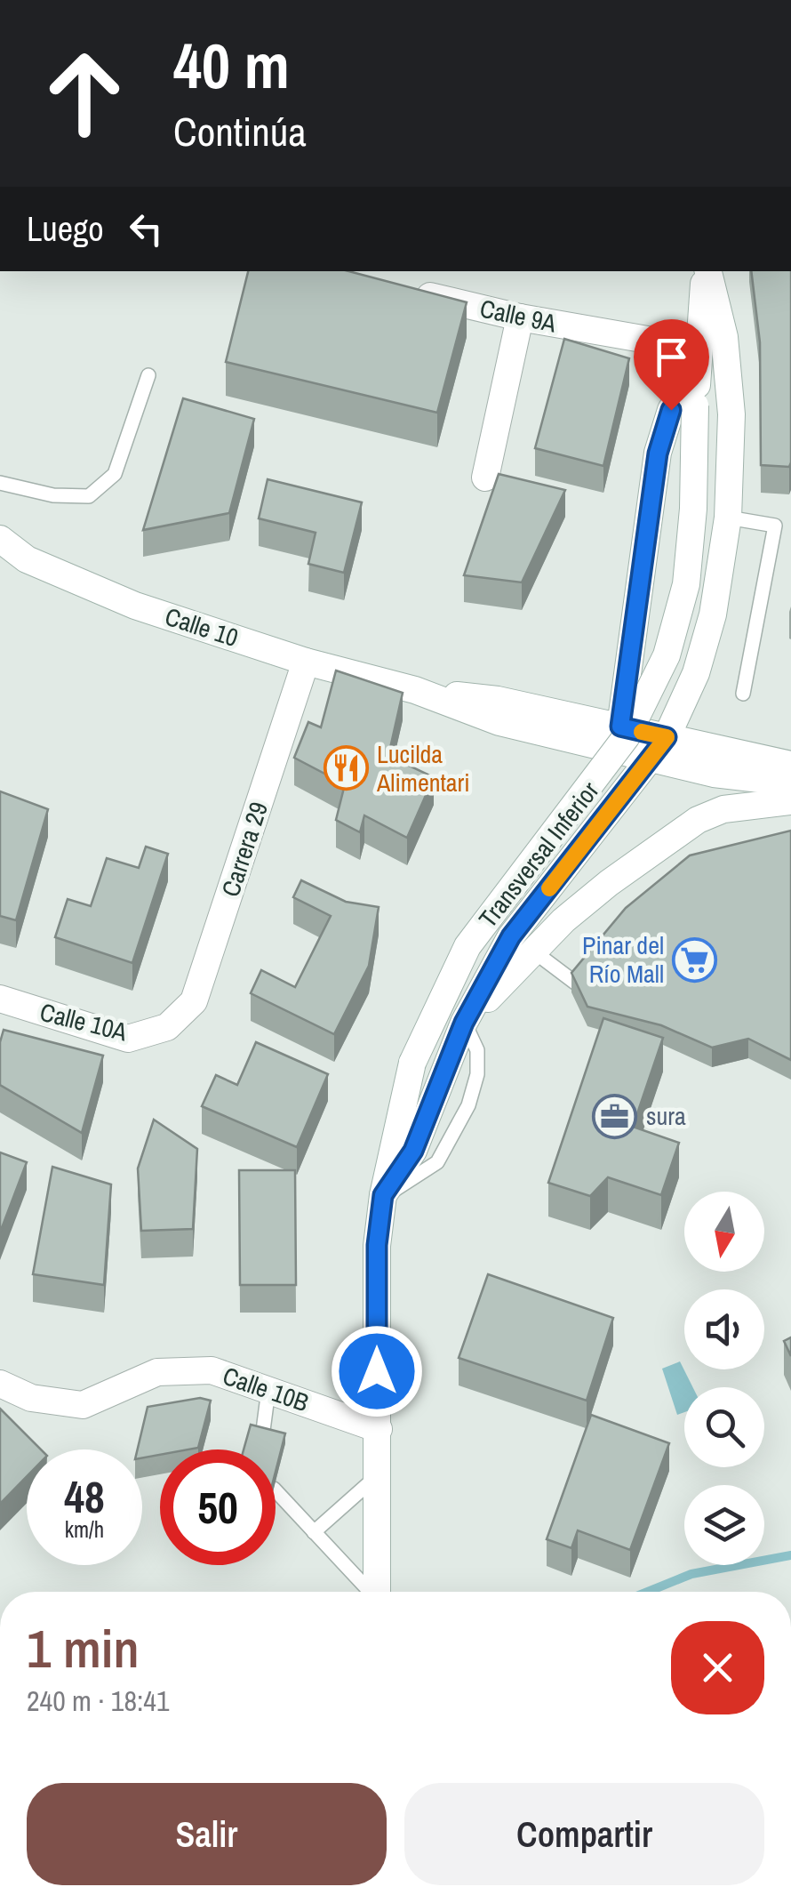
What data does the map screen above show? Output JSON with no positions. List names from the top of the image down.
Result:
{
  "streets": {
    "main road": [
      "Calle 9A",
      "Calle 10",
      "Carrera 29",
      "Transversal Inferior",
      "Calle 10A",
      "Calle 10B"
    ]
  },
  "crossings": [
    ["Calle 9A", "Transversal Inferior"],
    ["Calle 10", "Carrera 29"],
    ["Carrera 29", "Calle 10A"],
    ["Transversal Inferior", "Calle 10B"]
  ],
  "places": {
    "restaurant": ["Lucilda Alimentari"],
    "supermarket": ["Pinar del Río Mall"],
    "office": ["sura"]
  },
  "north": "bottom",
  "page": {
    "turn": ["40 m", "Continúa"],
    "then": "Luego",
    "speed": "48 km/h",
    "limit": "50",
    "heading": ["1 min", "240 m · 18:41"],
    "buttons": ["Salir", "Compartir"]
  }
}
